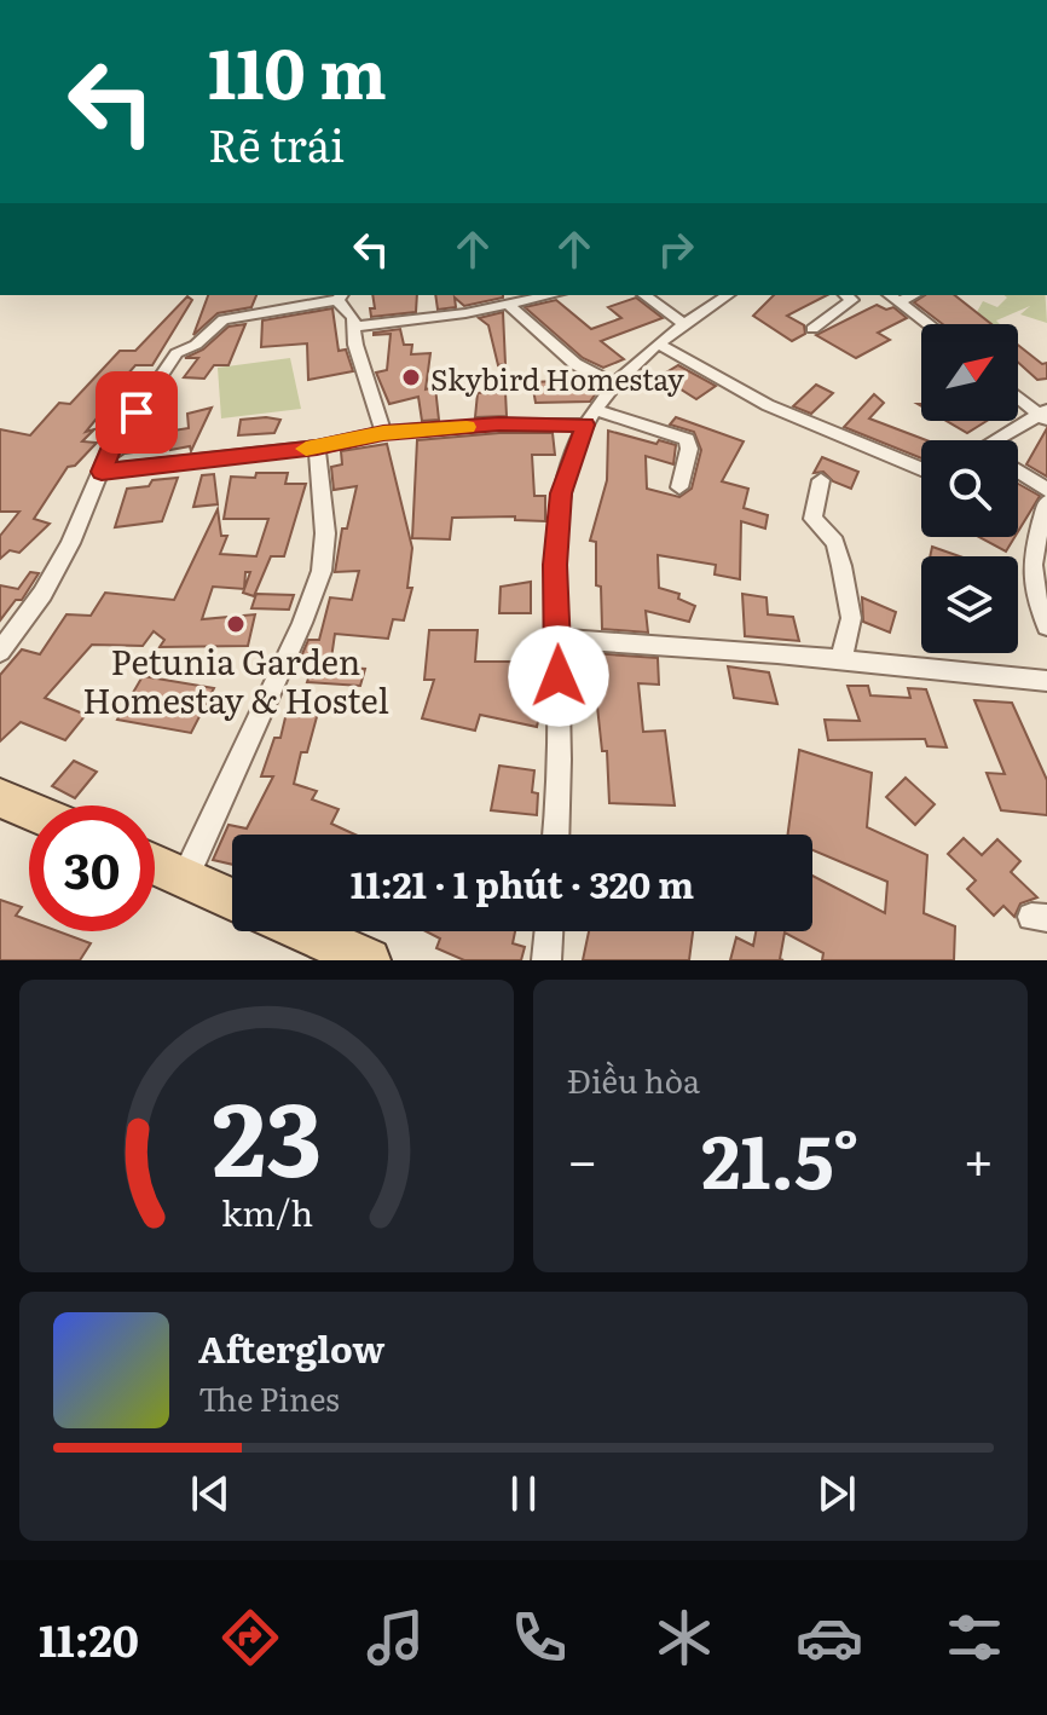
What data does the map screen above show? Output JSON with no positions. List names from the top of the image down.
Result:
{
  "places": ["Skybird Homestay", "Petunia Garden Homestay & Hostel"],
  "north": "top right",
  "page": {
    "turn": ["110 m", "Rẽ trái"],
    "limit": "30",
    "trip": "11:21 · 1 phút · 320 m",
    "tile": "Điều hòa",
    "heat": ["−", "21.5°", "+"],
    "song": ["Afterglow", "The Pines"],
    "tabs": "11:20",
    "gauge": ["23", "km/h"]
  }
}
